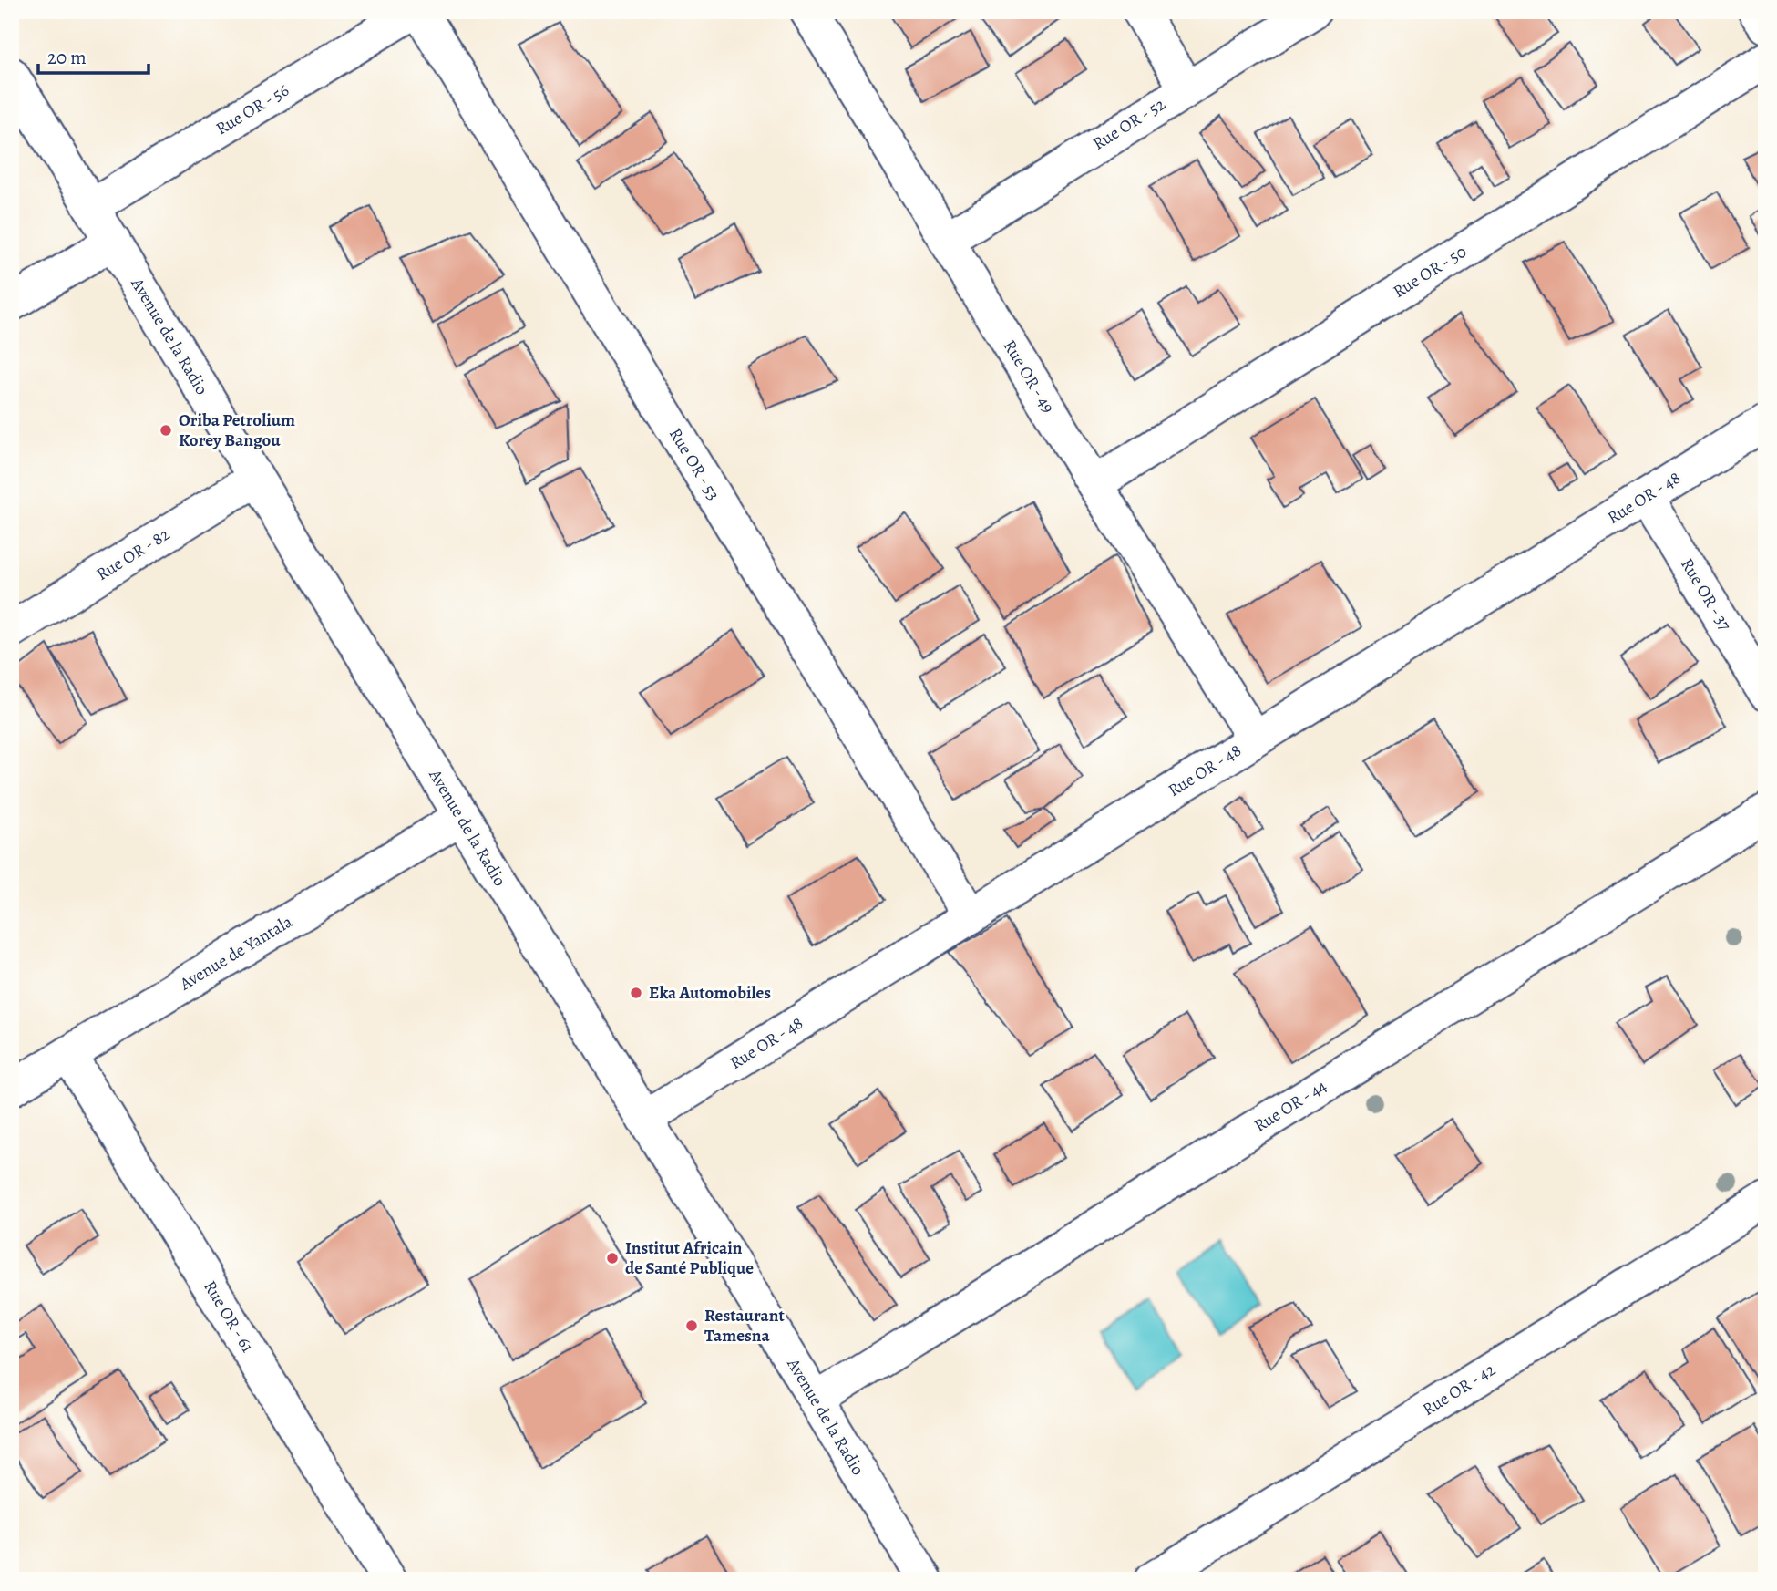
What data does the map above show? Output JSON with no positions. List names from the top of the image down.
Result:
{
  "streets": {
    "street": [
      "Rue OR - 56",
      "Rue OR - 52",
      "Rue OR - 50",
      "Avenue de la Radio",
      "Rue OR - 49",
      "Rue OR - 53",
      "Rue OR - 48",
      "Rue OR - 82",
      "Rue OR - 37",
      "Avenue de Yantala",
      "Rue OR - 44",
      "Rue OR - 61",
      "Rue OR - 42"
    ]
  },
  "crossings": [
    ["Rue OR - 56", "Avenue de la Radio"],
    ["Rue OR - 52", "Rue OR - 49"],
    ["Rue OR - 50", "Rue OR - 49"],
    ["Avenue de la Radio", "Rue OR - 48"],
    ["Avenue de la Radio", "Rue OR - 82"],
    ["Avenue de la Radio", "Avenue de Yantala"],
    ["Avenue de la Radio", "Rue OR - 44"],
    ["Rue OR - 49", "Rue OR - 48"],
    ["Rue OR - 53", "Rue OR - 48"],
    ["Rue OR - 48", "Rue OR - 37"],
    ["Avenue de Yantala", "Rue OR - 61"]
  ],
  "places": [
    "Oriba Petrolium Korey Bangou",
    "Eka Automobiles",
    "Institut Africain de Santé Publique",
    "Restaurant Tamesna"
  ],
  "scale_bar": "20 m"
}
